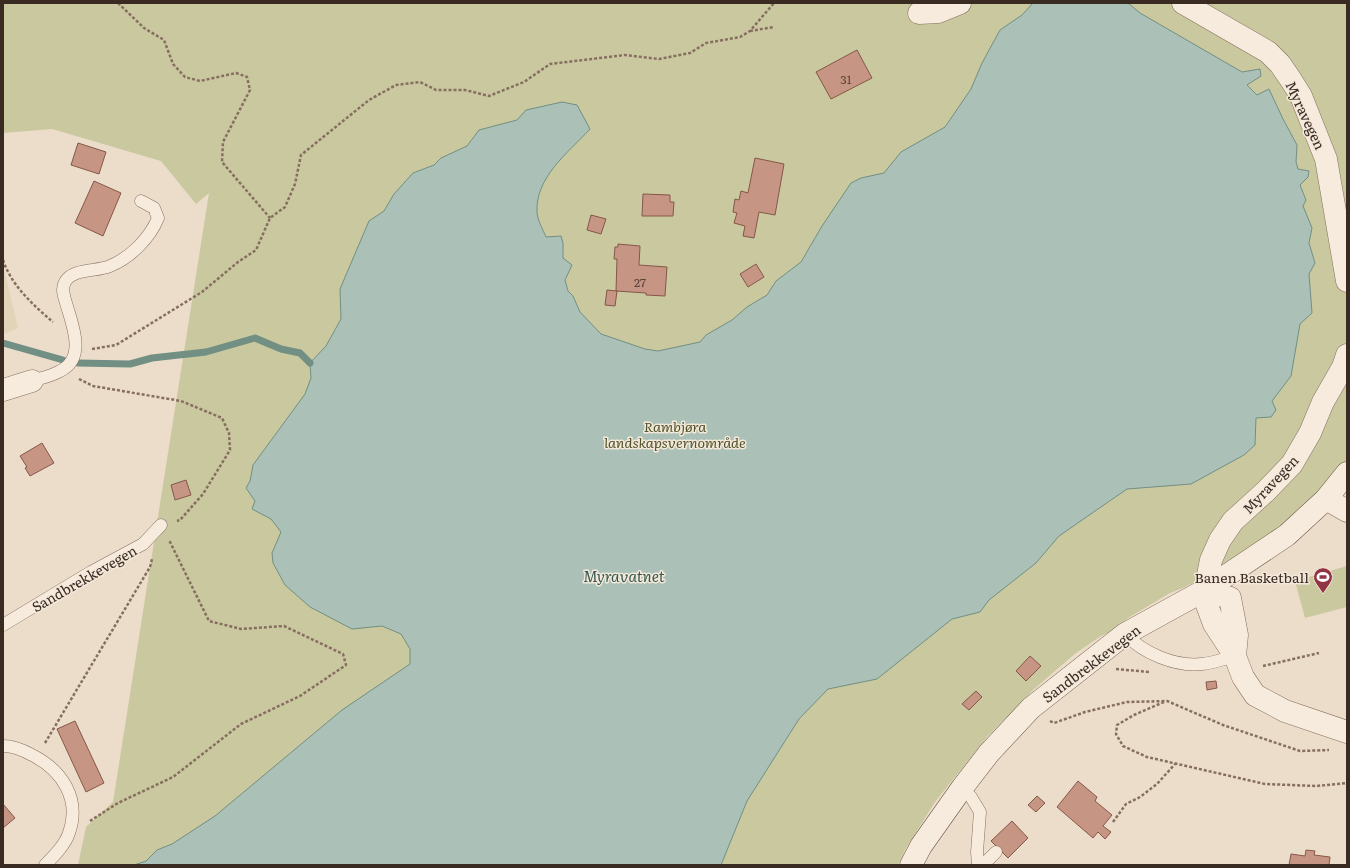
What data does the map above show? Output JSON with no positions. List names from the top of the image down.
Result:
{
  "streets": {
    "street": ["Myravegen", "Sandbrekkevegen"]
  },
  "crossings": [
    ["Myravegen", "Sandbrekkevegen"]
  ],
  "water": ["Myravatnet"],
  "parks": ["Rambjøra landskapsvernområde"],
  "places": {
    "sports": ["Banen Basketball"]
  },
  "house_numbers": ["31", "27"]
}
